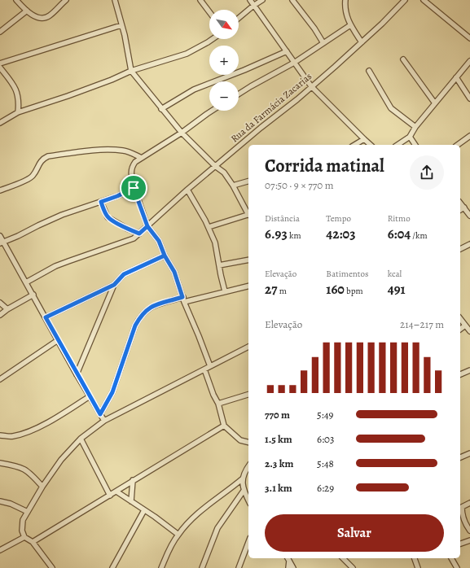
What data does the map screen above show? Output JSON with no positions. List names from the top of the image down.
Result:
{
  "streets": {
    "street": ["Rua da Farmácia Zacarias"]
  },
  "north": "bottom right",
  "page": {
    "map_buttons": ["+", "−"],
    "heading": ["Corrida matinal", "07:50 · 9 × 770 m"],
    "stats": [
      ["Distância", "6.93 km"],
      ["Tempo", "42:03"],
      ["Ritmo", "6:04 /km"],
      ["Elevação", "27 m"],
      ["Batimentos", "160 bpm"],
      ["kcal", "491"]
    ],
    "chart": ["Elevação", "214–217 m"],
    "list": [
      {
        "name": "770 m",
        "note": "5:49"
      },
      {
        "name": "1.5 km",
        "note": "6:03"
      },
      {
        "name": "2.3 km",
        "note": "5:48"
      },
      {
        "name": "3.1 km",
        "note": "6:29"
      }
    ],
    "buttons": "Salvar"
  }
}
